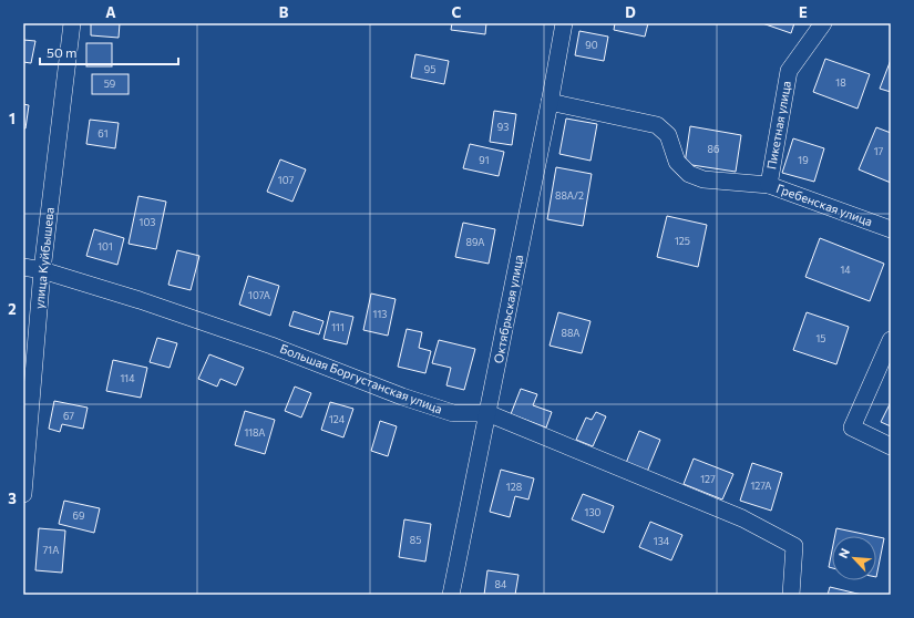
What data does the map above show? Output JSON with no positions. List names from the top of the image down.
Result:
{
  "streets": {
    "street": [
      "Пикетная улица",
      "Гребенская улица",
      "улица Куйбышева",
      "Октябрьская улица",
      "Большая Боргустанская улица"
    ]
  },
  "crossings": [
    ["Пикетная улица", "Гребенская улица"],
    ["Гребенская улица", "Октябрьская улица"],
    ["улица Куйбышева", "Большая Боргустанская улица"],
    ["Октябрьская улица", "Большая Боргустанская улица"]
  ],
  "house_numbers": [
    "90",
    "95",
    "18",
    "59",
    "93",
    "61",
    "86",
    "17",
    "91",
    "19",
    "107",
    "88А/2",
    "103",
    "125",
    "89А",
    "101",
    "14",
    "107А",
    "113",
    "111",
    "88А",
    "15",
    "114",
    "67",
    "124",
    "118А",
    "127",
    "127А",
    "128",
    "130",
    "69",
    "85",
    "134",
    "71А",
    "84"
  ],
  "scale_bar": "50 m",
  "north": "top left",
  "grid": {
    "columns": [
      "A",
      "B",
      "C",
      "D",
      "E"
    ],
    "rows": ["1", "2", "3"]
  }
}
